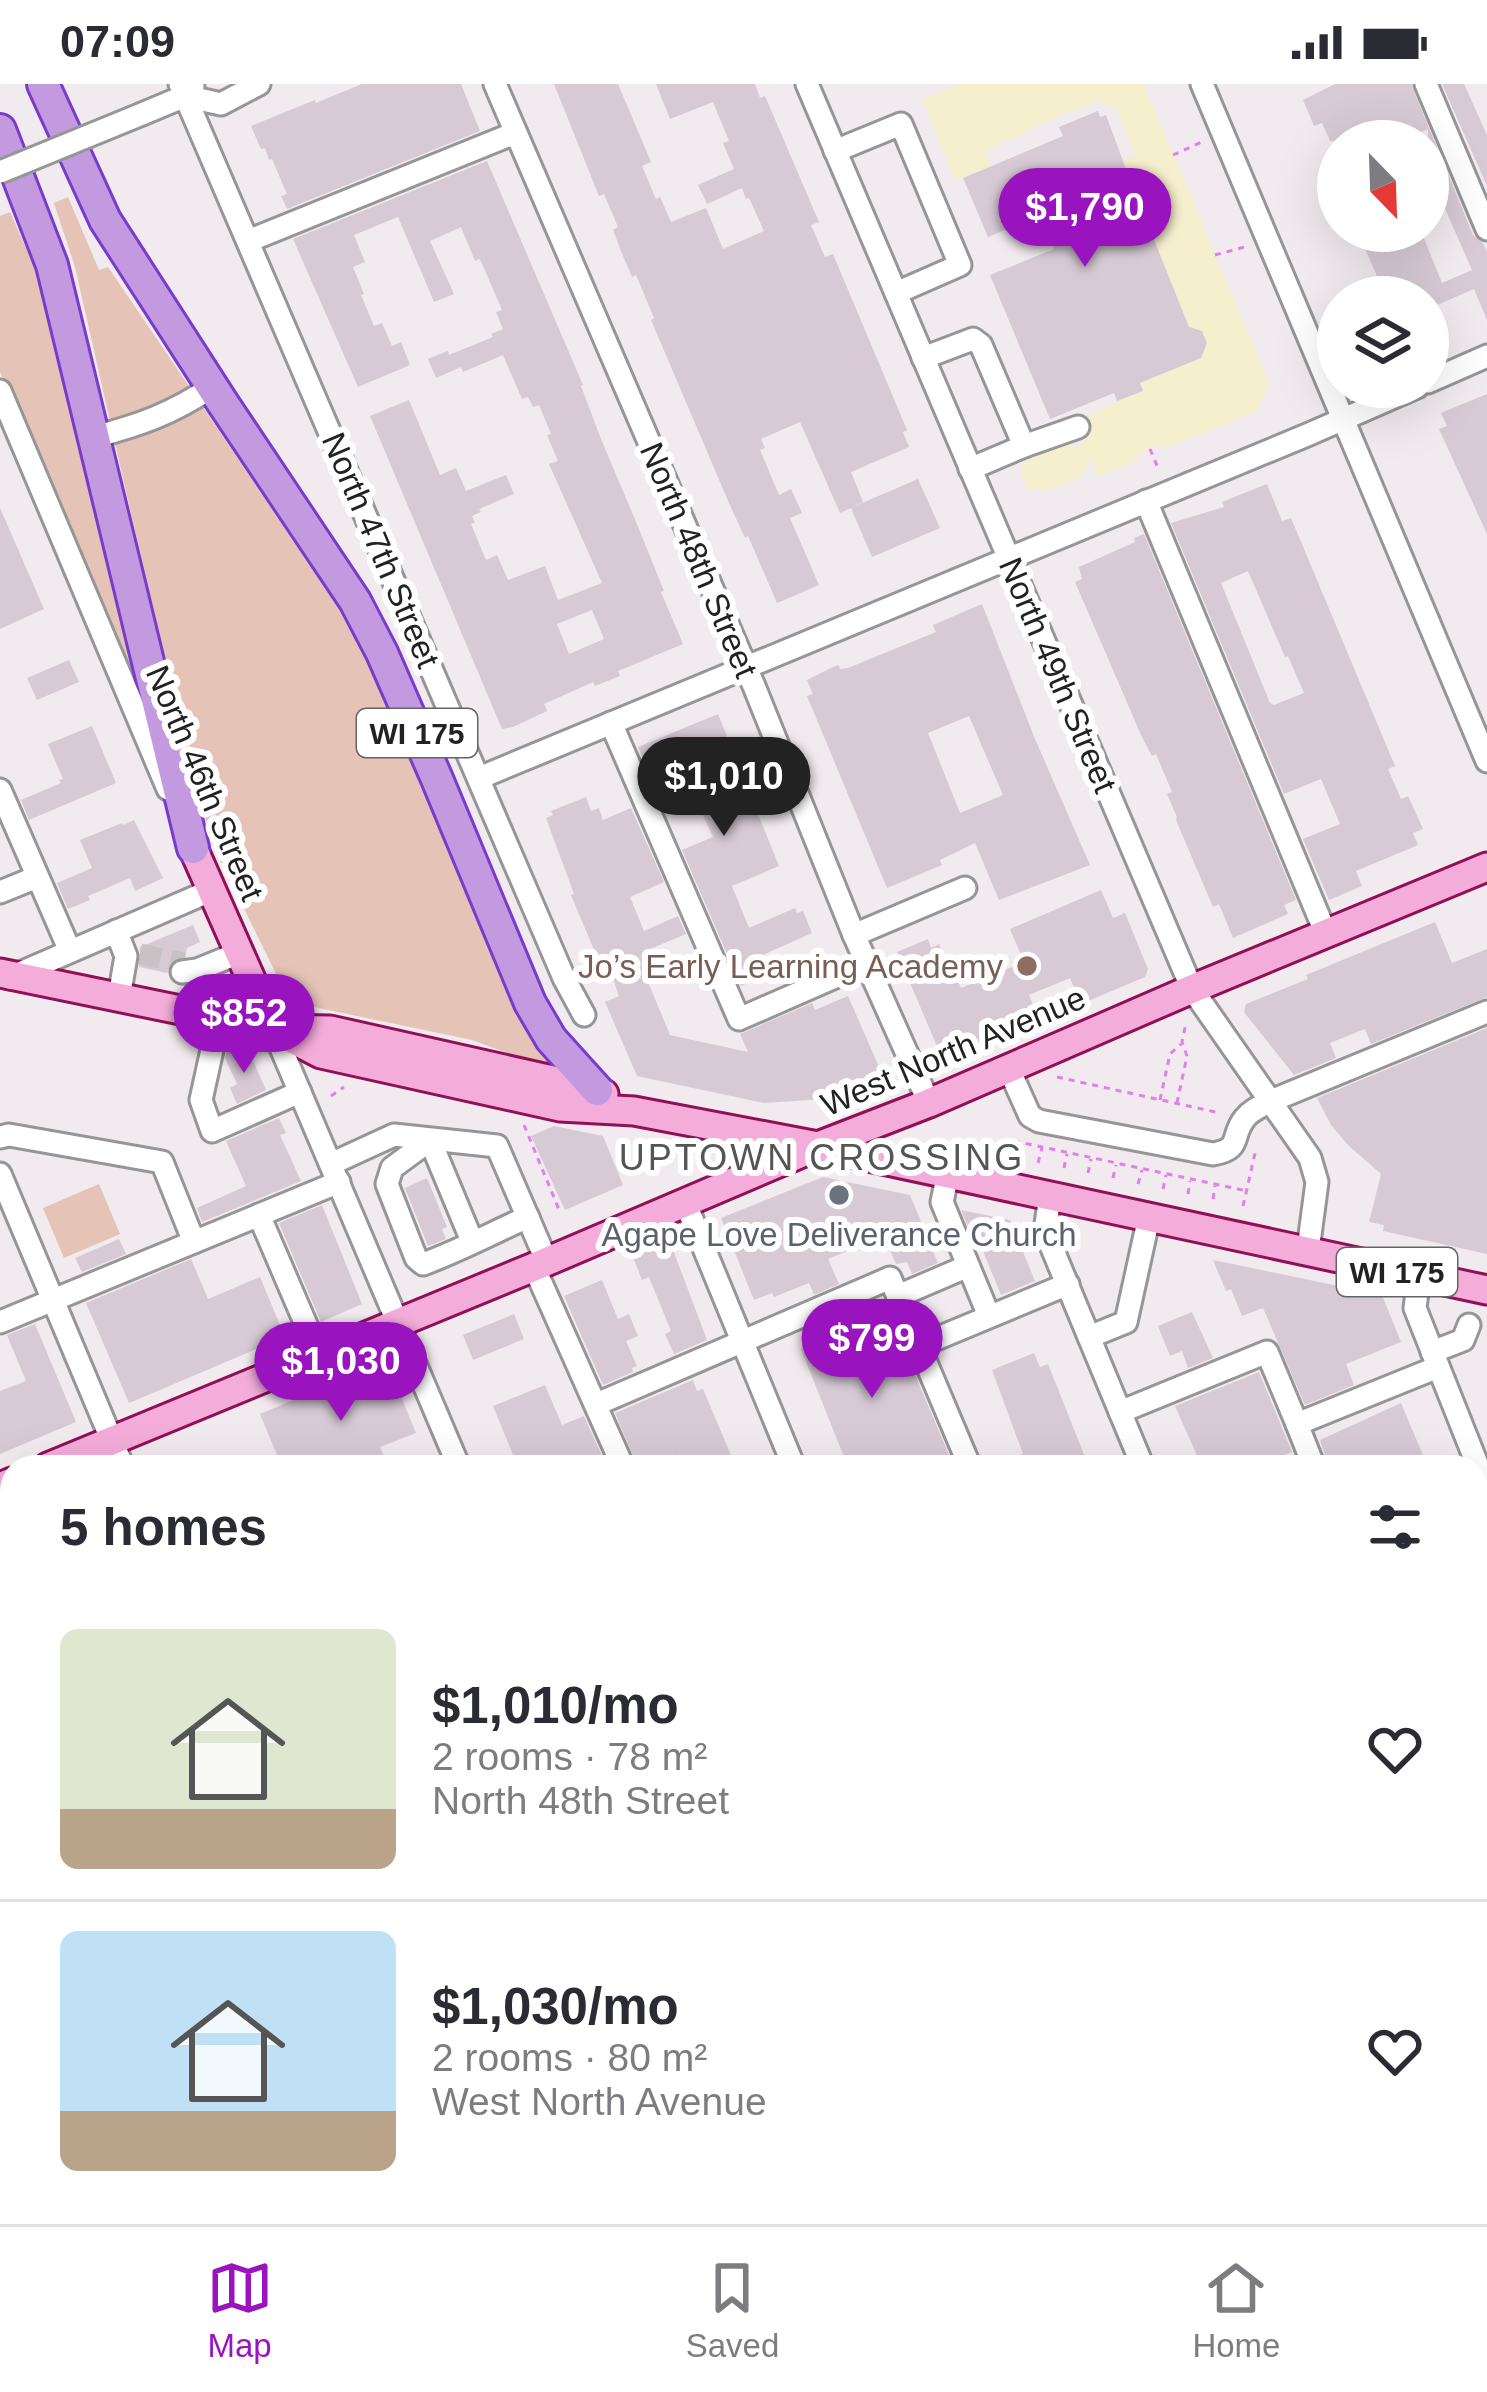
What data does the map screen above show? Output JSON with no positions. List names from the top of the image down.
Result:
{
  "streets": {
    "highway": ["WI 175"],
    "main road": ["North 46th Street", "West North Avenue"],
    "street": ["North 47th Street", "North 48th Street", "North 49th Street"]
  },
  "crossings": [
    ["North 48th Street", "West North Avenue"],
    ["North 49th Street", "WI 175"],
    ["North 49th Street", "West North Avenue"],
    ["WI 175", "North 46th Street"],
    ["WI 175", "West North Avenue"],
    ["North 46th Street", "West North Avenue"]
  ],
  "districts": ["UPTOWN CROSSING"],
  "places": ["Jo’s Early Learning Academy", "Agape Love Deliverance Church"],
  "north": "bottom right",
  "page": {
    "status": "07:09",
    "price": [
      "$1,790",
      "$1,010",
      "$852",
      "$799",
      "$1,030"
    ],
    "heading": "5 homes",
    "list": [
      {
        "name": "$1,010/mo",
        "note": "2 rooms · 78 m² · North 48th Street"
      },
      {
        "name": "$1,030/mo",
        "note": "2 rooms · 80 m² · West North Avenue"
      }
    ],
    "tabs": ["Map", "Saved", "Home"]
  }
}
